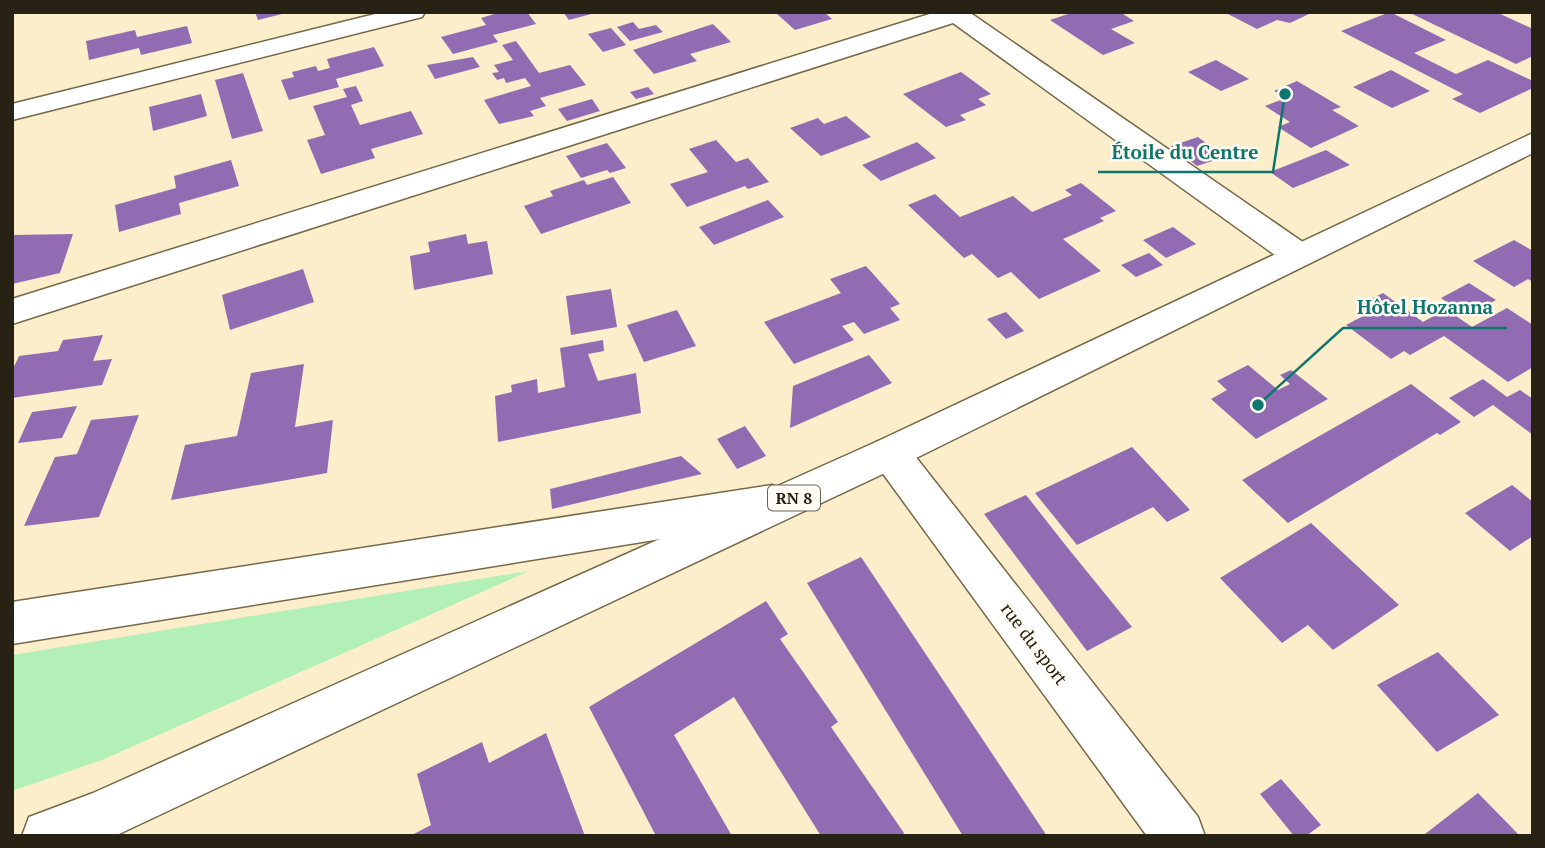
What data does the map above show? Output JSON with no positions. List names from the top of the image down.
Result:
{
  "streets": {
    "street": ["RN 8", "rue du sport"]
  },
  "crossings": [
    ["RN 8", "rue du sport"]
  ],
  "places": ["Étoile du Centre", "Hôtel Hozanna"]
}
